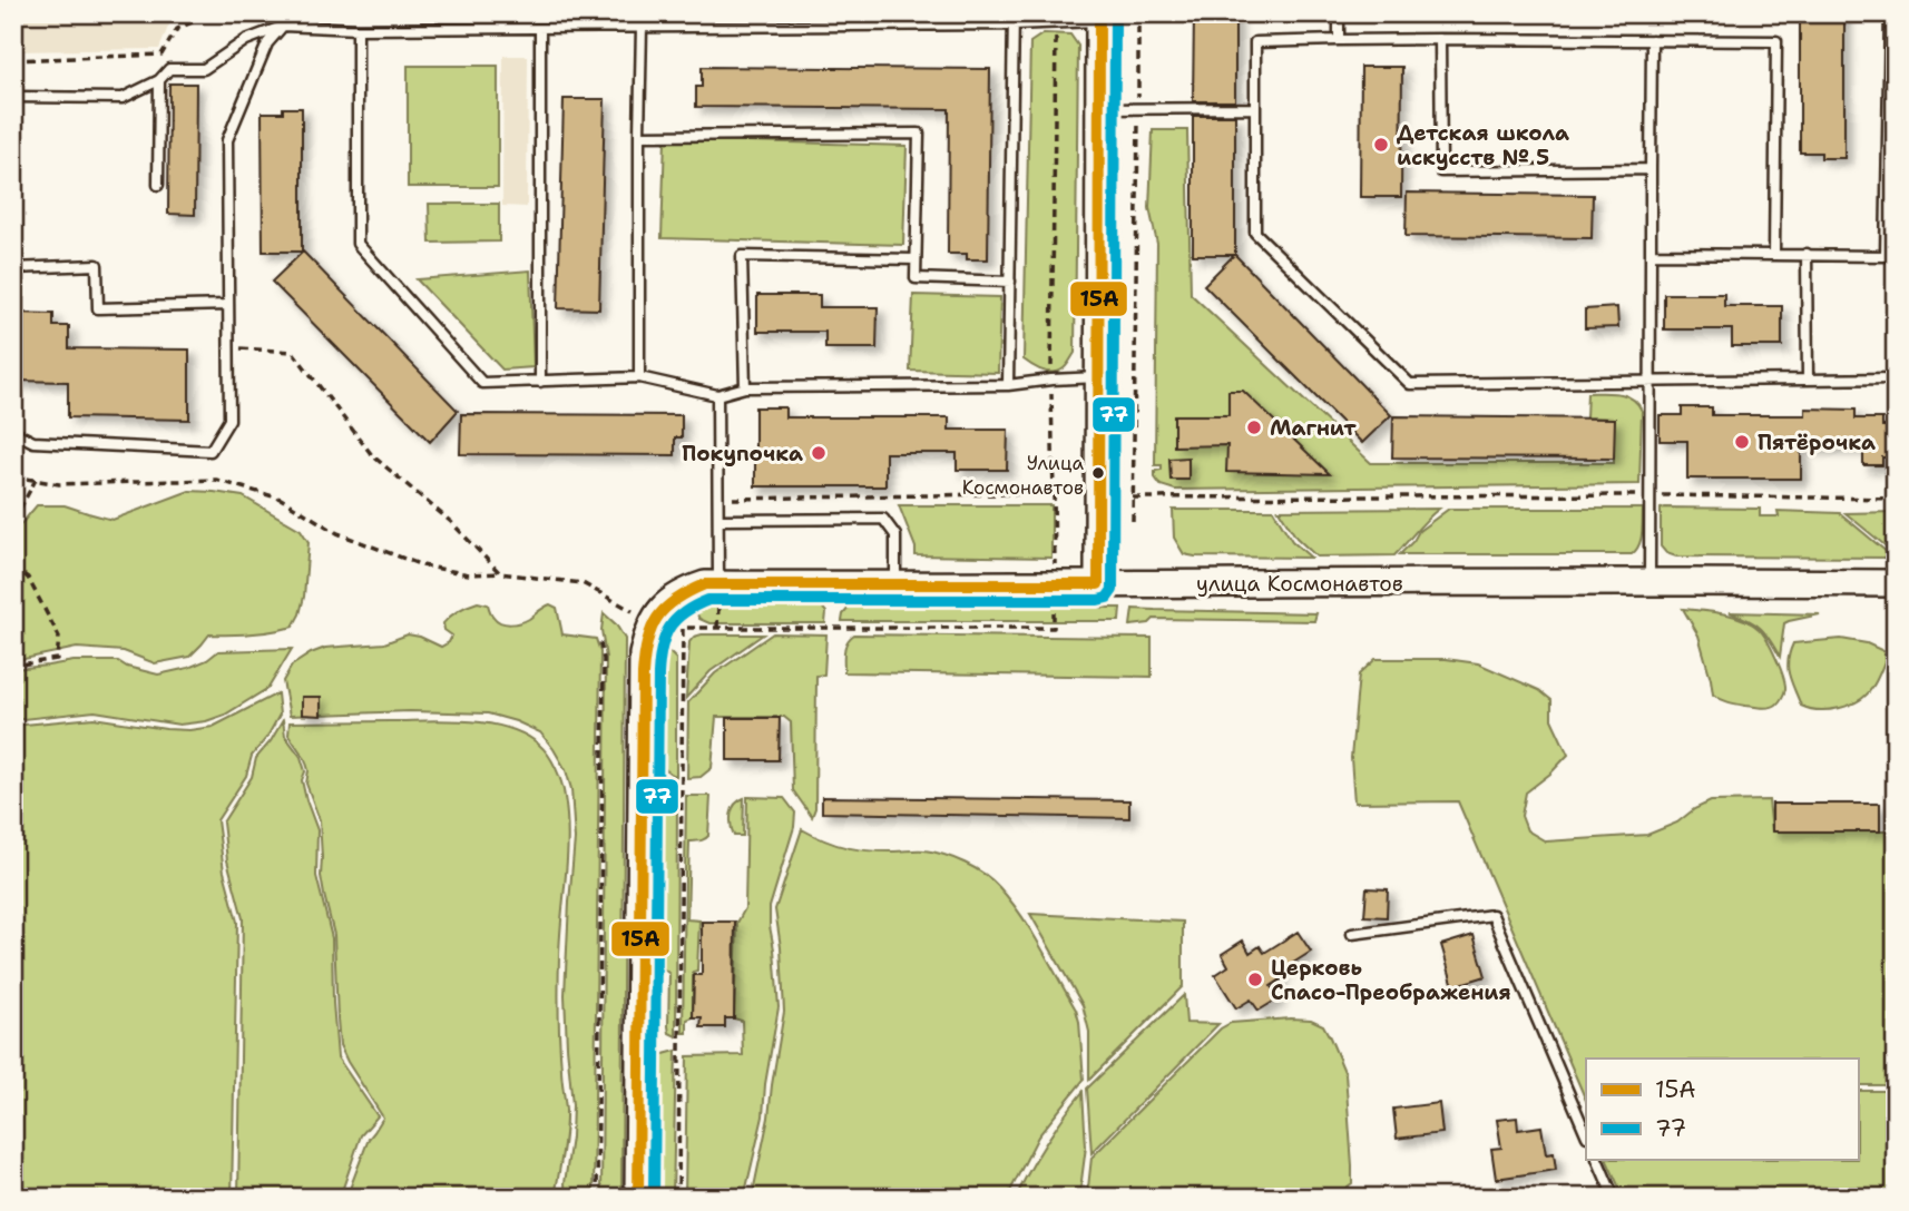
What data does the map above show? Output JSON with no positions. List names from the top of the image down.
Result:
{
  "streets": {
    "main road": ["улица Космонавтов"]
  },
  "places": [
    "Детская школа искусств № 5",
    "Магнит",
    "Пятёрочка",
    "Покупочка",
    "Улица Космонавтов",
    "Церковь Спасо-Преображения"
  ],
  "lines": ["transit line 15А", "transit line 77"],
  "legend": ["15А", "77"]
}
